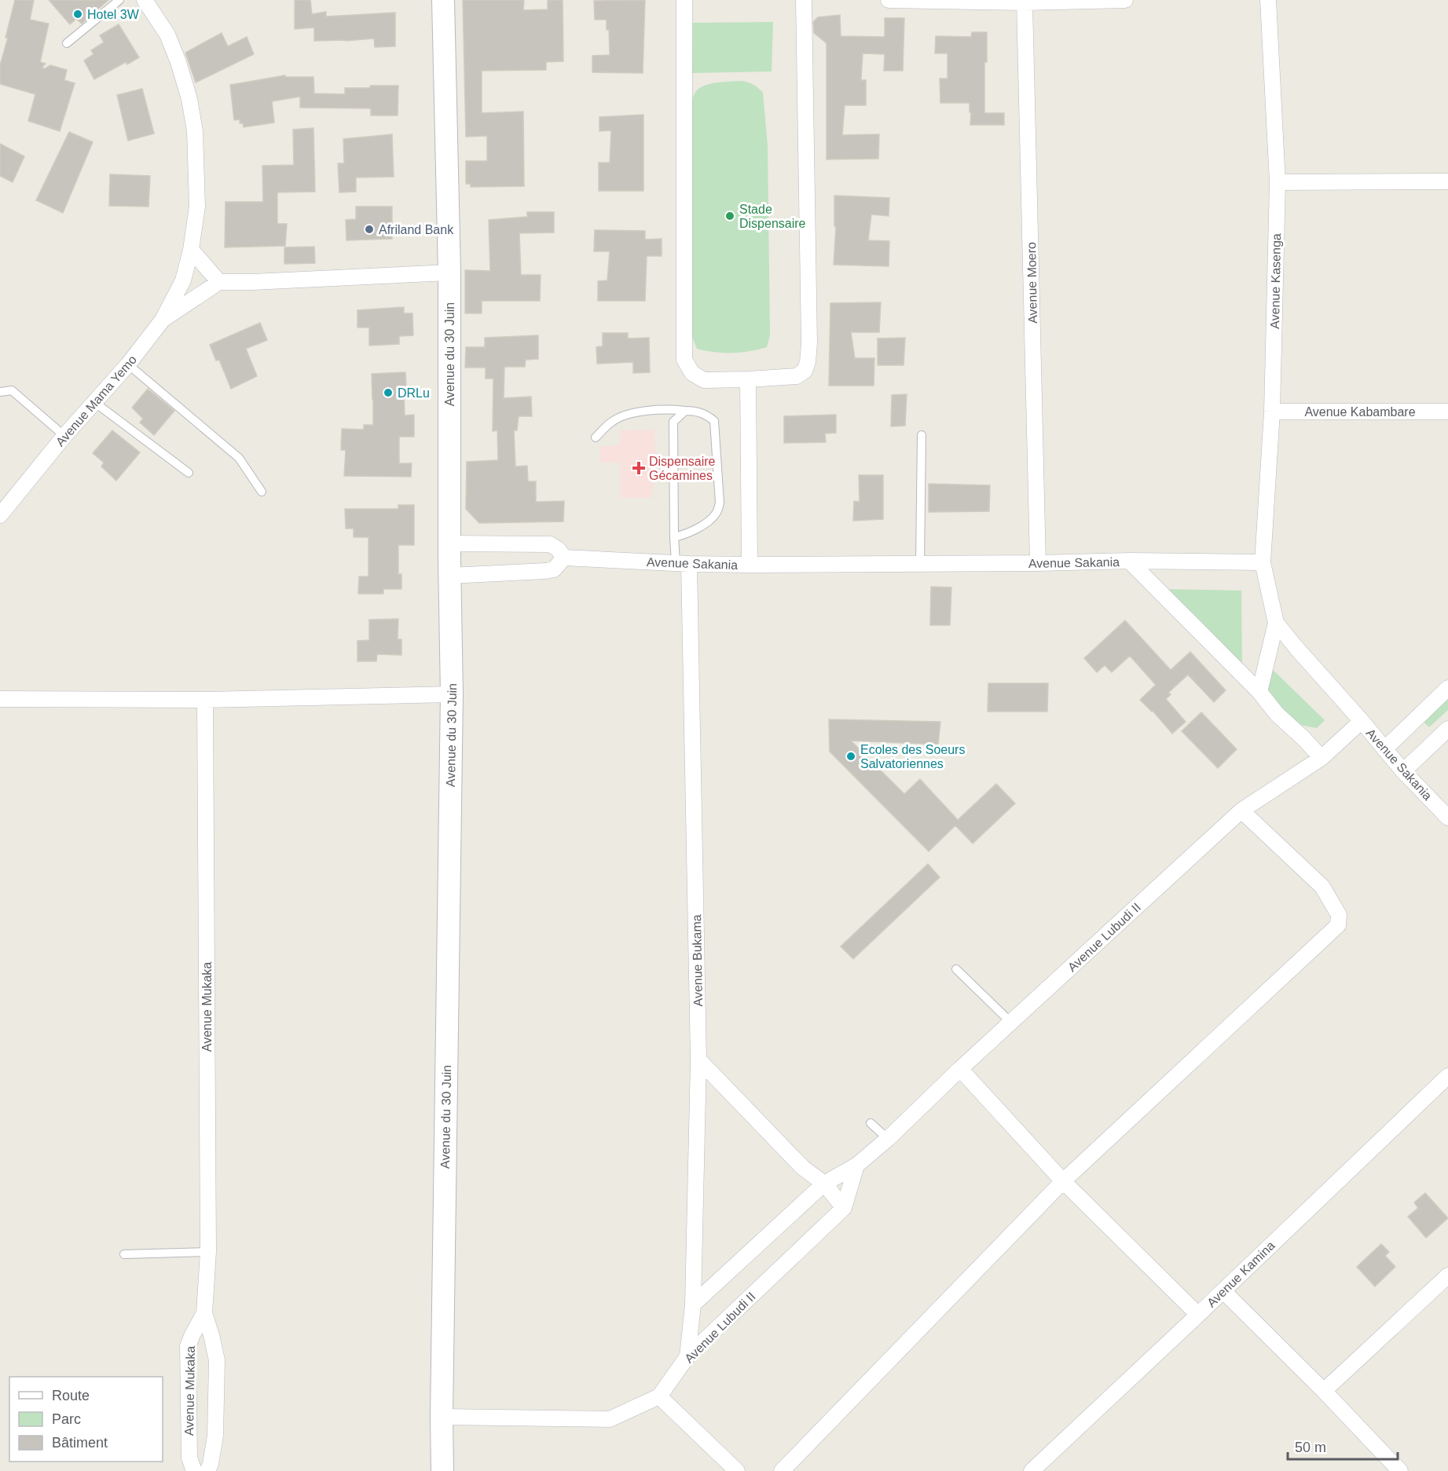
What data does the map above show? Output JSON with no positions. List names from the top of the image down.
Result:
{
  "streets": {
    "street": [
      "Avenue Kasenga",
      "Avenue Moero",
      "Avenue du 30 Juin",
      "Avenue Mama Yemo",
      "Avenue Kabambare",
      "Avenue Sakania",
      "Avenue Lubudi II",
      "Avenue Bukama",
      "Avenue Mukaka",
      "Avenue Kamina"
    ]
  },
  "crossings": [
    ["Avenue Kasenga", "Avenue Kabambare"],
    ["Avenue Kasenga", "Avenue Sakania"],
    ["Avenue Moero", "Avenue Sakania"],
    ["Avenue du 30 Juin", "Avenue Lubudi II"],
    ["Avenue Sakania", "Avenue Lubudi II"],
    ["Avenue Sakania", "Avenue Bukama"],
    ["Avenue Lubudi II", "Avenue Bukama"]
  ],
  "places": {
    "other": [
      "Hotel 3W",
      "Stade Dispensaire",
      "Afriland Bank",
      "DRLu",
      "Ecoles des Soeurs Salvatoriennes"
    ],
    "health": ["Dispensaire Gécamines"]
  },
  "legend": ["Route", "Parc", "Bâtiment"],
  "scale_bar": "50 m"
}
